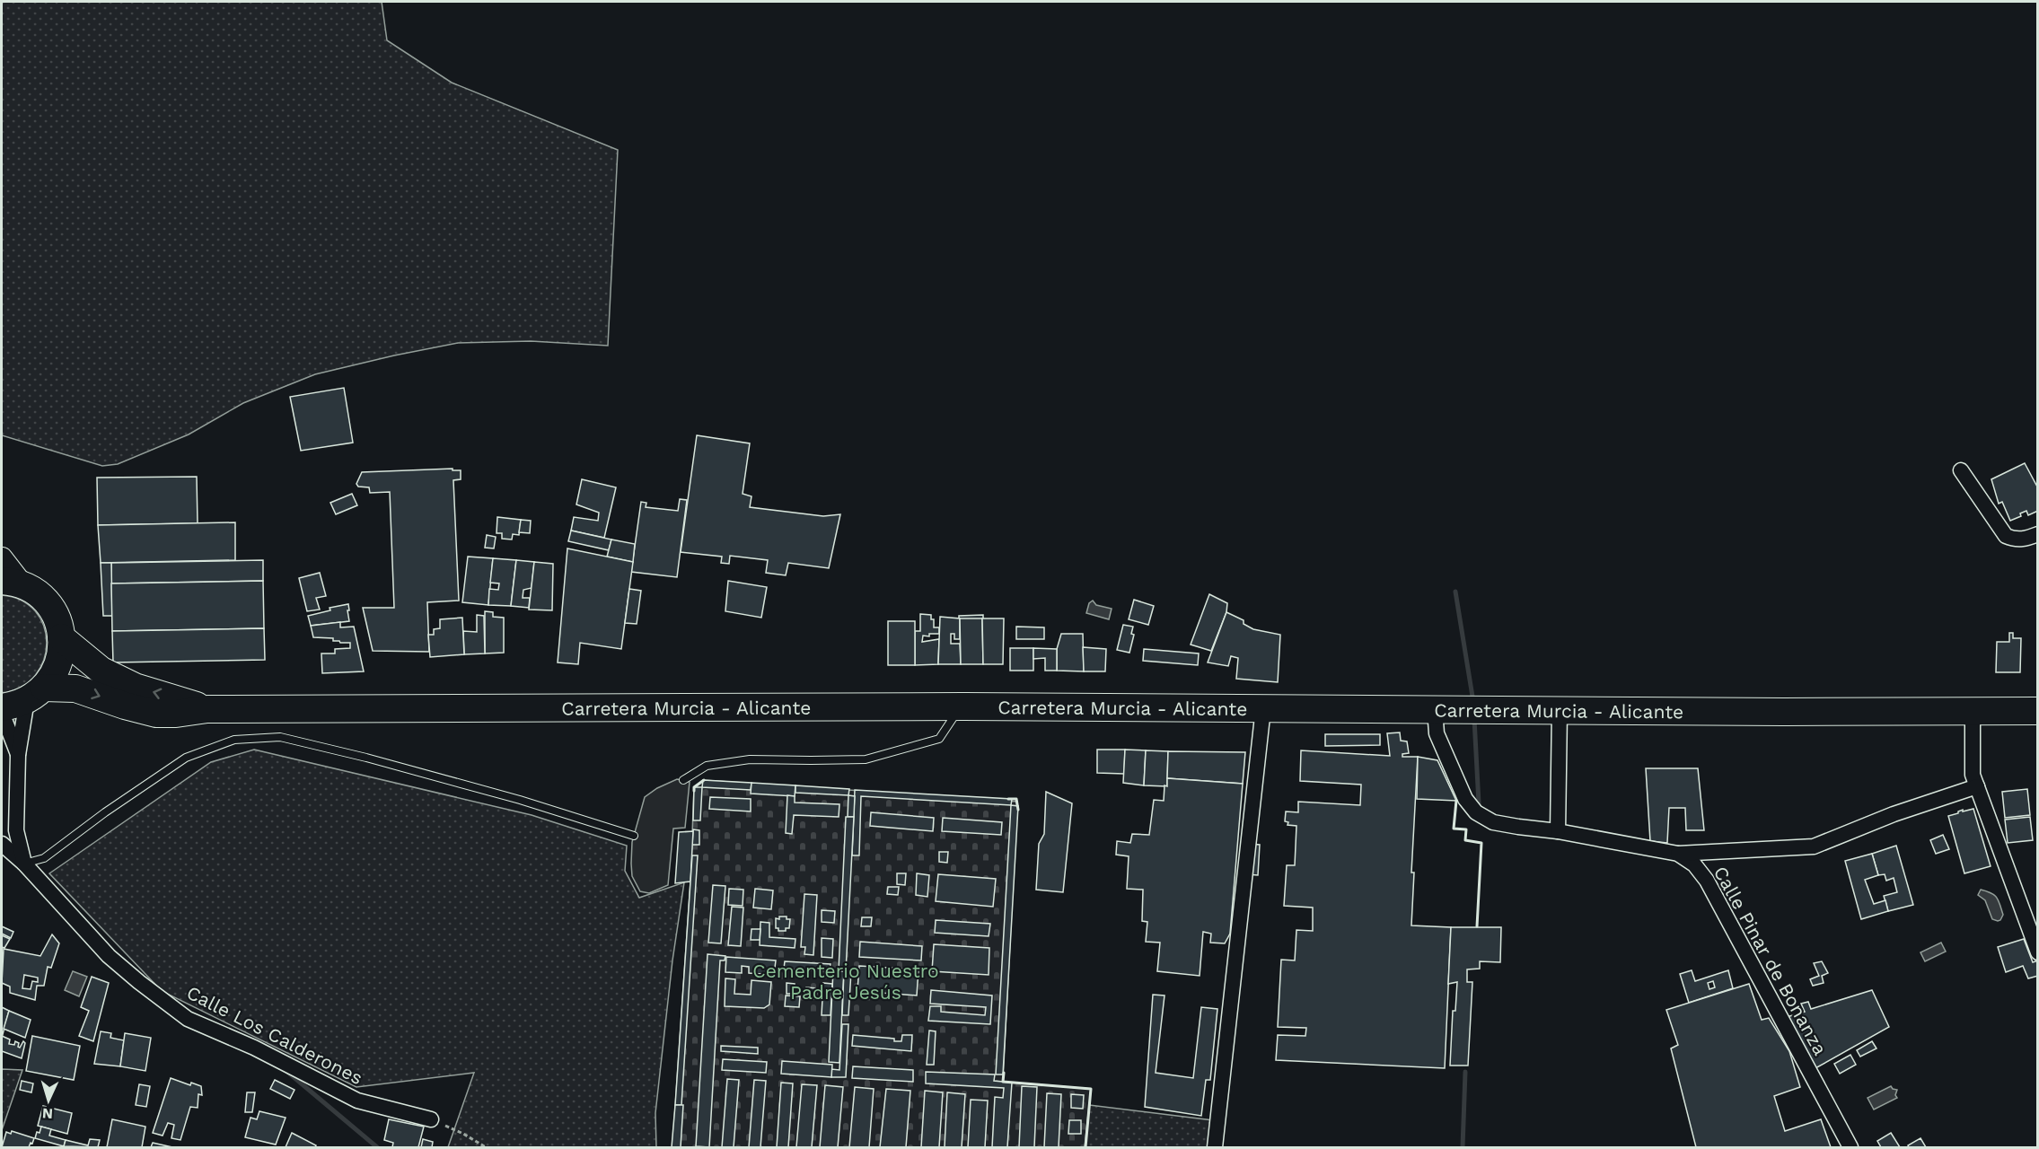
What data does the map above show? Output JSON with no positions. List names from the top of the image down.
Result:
{
  "streets": {
    "highway": ["Carretera Murcia - Alicante"],
    "street": ["Calle Pinar de Bonanza", "Calle Los Calderones"]
  },
  "crossings": [
    ["Carretera Murcia - Alicante", "Calle Pinar de Bonanza"]
  ],
  "parks": ["Cementerio Nuestro Padre Jesús"],
  "north": "bottom"
}
